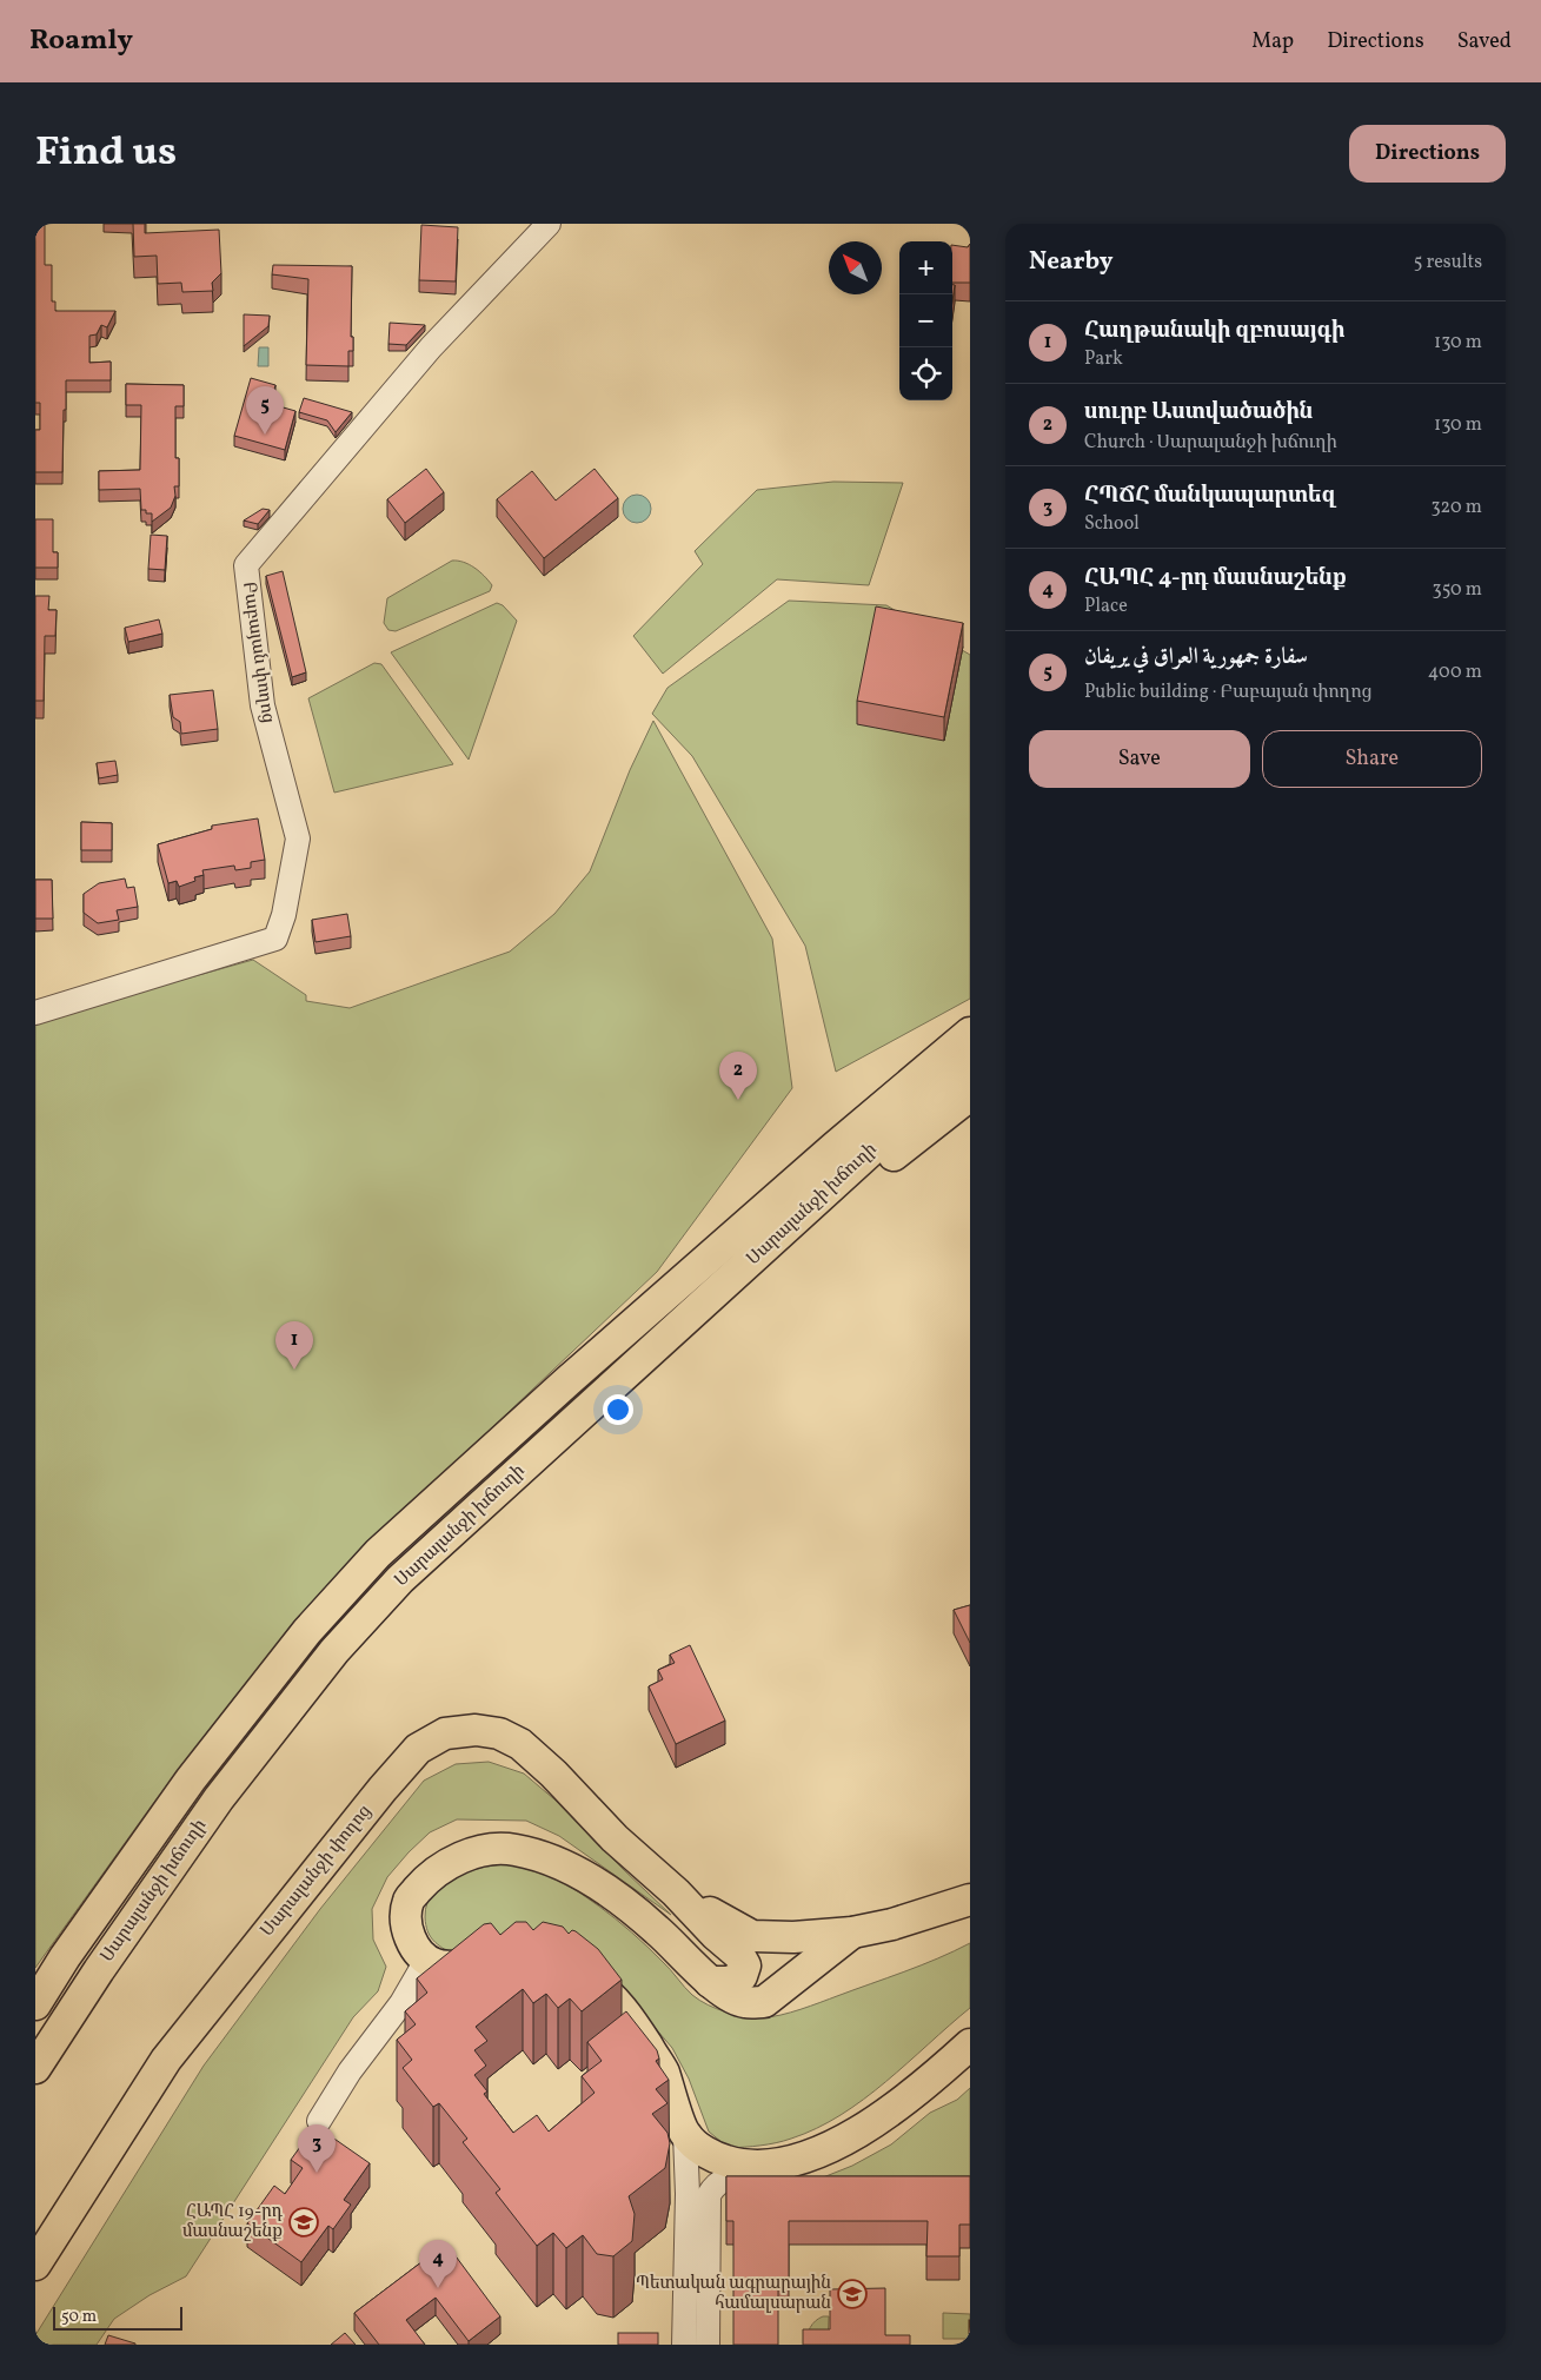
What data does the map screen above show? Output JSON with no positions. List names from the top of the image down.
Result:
{
  "streets": {
    "main road": ["Սարալանջի խճուղի", "Սարալանջի փողոց"],
    "street": ["Բաբայան փողոց"]
  },
  "places": {
    "school or university": ["ՀԱՊՀ 19-րդ մասնաշենք", "Պետական ագրարային համալսարան"]
  },
  "scale_bar": "50 m",
  "north": "top left",
  "page": {
    "header": "Roamly",
    "nav": ["Map", "Directions", "Saved"],
    "title": "Find us",
    "buttons": [
      "Directions",
      ["Save", "Share"]
    ],
    "heading": ["Nearby", "5 results"],
    "map_buttons": ["+", "−"],
    "list": [
      {
        "mark": "1",
        "name": "Հաղթանակի զբոսայգի",
        "note": "Park",
        "value": "130 m"
      },
      {
        "mark": "2",
        "name": "սուրբ Աստվածածին",
        "note": "Church · Սարալանջի խճուղի",
        "value": "130 m"
      },
      {
        "mark": "3",
        "name": "ՀՊՃՀ մանկապարտեզ",
        "note": "School",
        "value": "320 m"
      },
      {
        "mark": "4",
        "name": "ՀԱՊՀ 4-րդ մասնաշենք",
        "note": "Place",
        "value": "350 m"
      },
      {
        "mark": "5",
        "name": "سفارة جمهورية العراق في يريفان",
        "note": "Public building · Բաբայան փողոց",
        "value": "400 m"
      }
    ],
    "pins": [
      "5",
      "2",
      "1",
      "3",
      "4"
    ],
    "scale": "50 m"
  }
}
